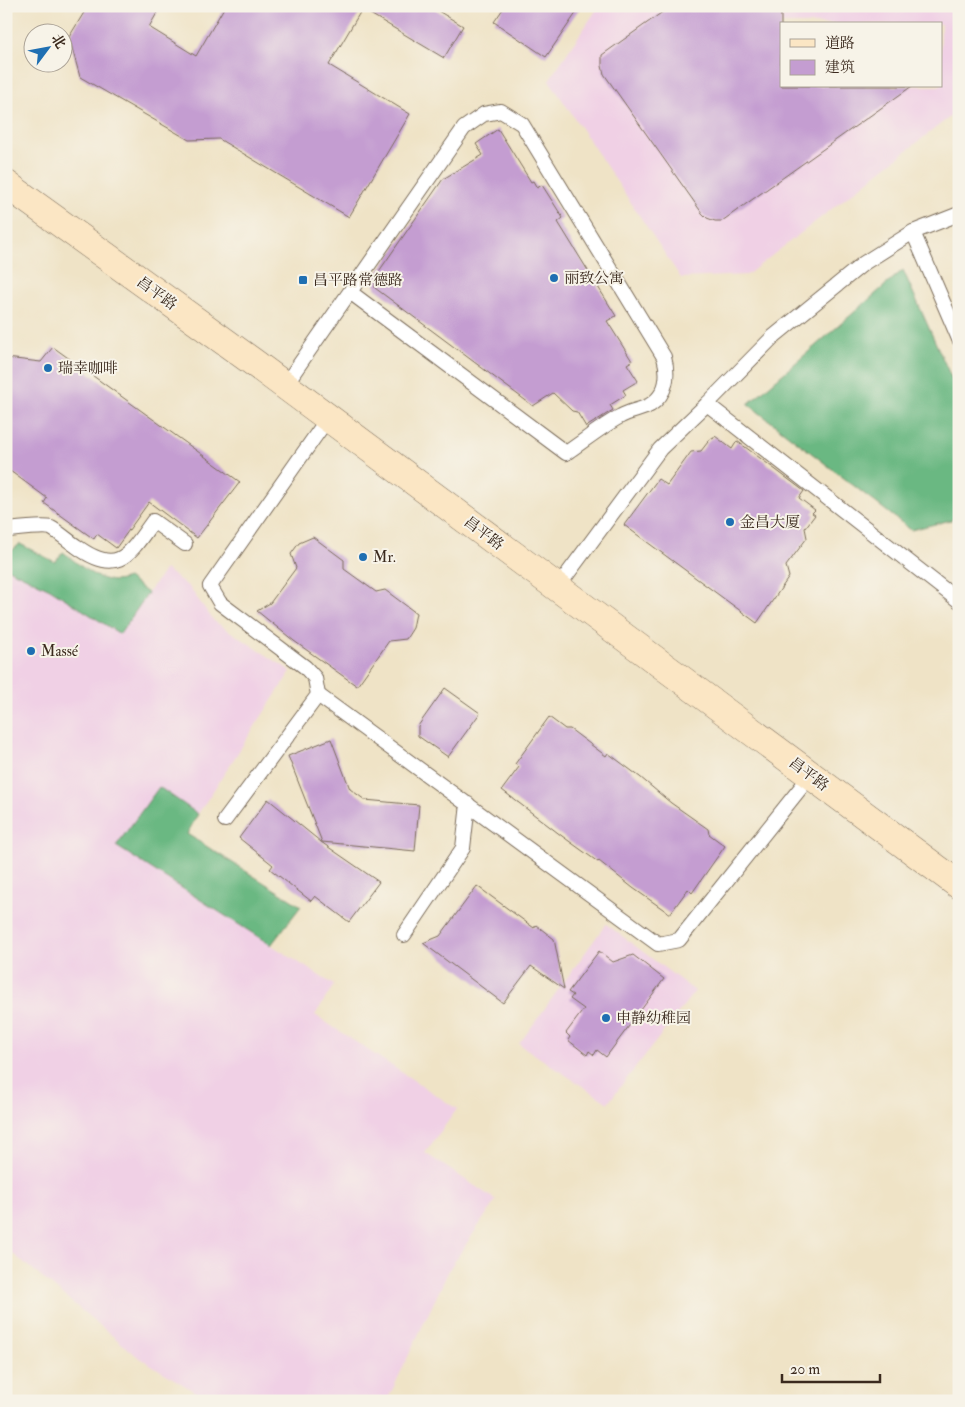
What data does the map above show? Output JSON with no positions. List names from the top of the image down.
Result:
{
  "streets": {
    "street": ["昌平路"]
  },
  "places": {
    "other": [
      "丽致公寓",
      "瑞幸咖啡",
      "金昌大厦",
      "Mr.",
      "Massé",
      "申静幼稚园"
    ],
    "transit": ["昌平路常德路"]
  },
  "legend": ["道路", "建筑"],
  "scale_bar": "20 m",
  "north": "top right"
}
